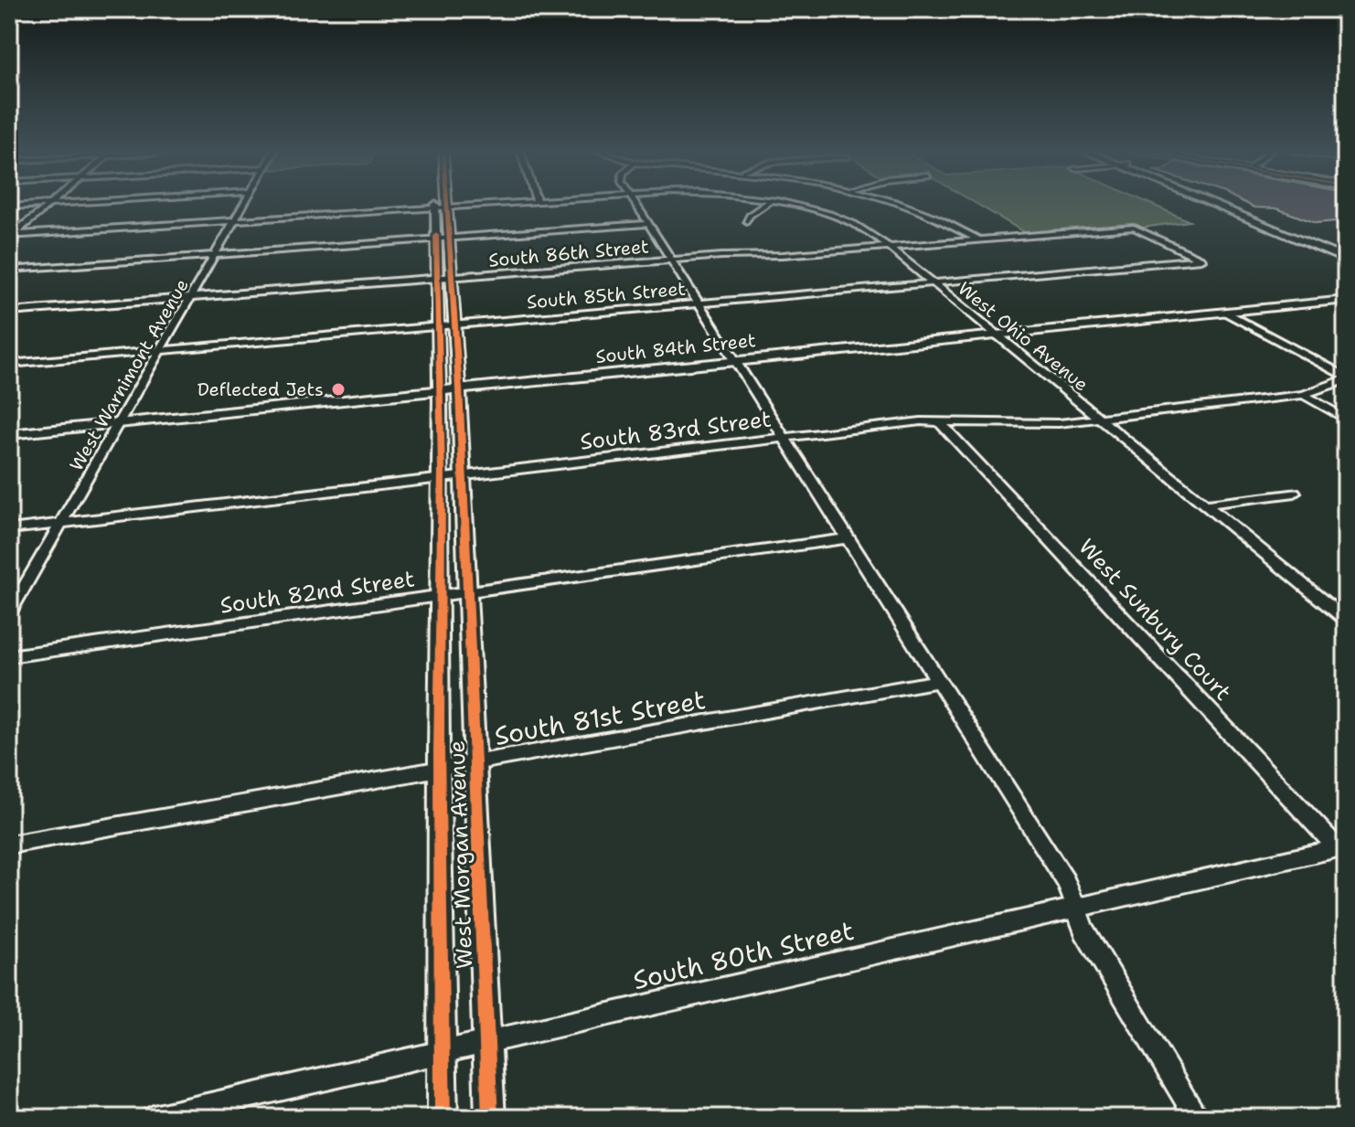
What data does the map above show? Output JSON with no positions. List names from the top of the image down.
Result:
{
  "streets": {
    "street": [
      "South 86th Street",
      "South 85th Street",
      "West Ohio Avenue",
      "South 84th Street",
      "West Warnimont Avenue",
      "South 83rd Street",
      "South 82nd Street",
      "West Sunbury Court",
      "South 81st Street",
      "West Morgan Avenue",
      "South 80th Street"
    ]
  },
  "crossings": [
    ["South 86th Street", "South 85th Street"],
    ["South 86th Street", "West Ohio Avenue"],
    ["South 86th Street", "West Warnimont Avenue"],
    ["South 86th Street", "West Morgan Avenue"],
    ["South 85th Street", "West Ohio Avenue"],
    ["South 85th Street", "West Warnimont Avenue"],
    ["South 85th Street", "West Morgan Avenue"],
    ["West Ohio Avenue", "South 84th Street"],
    ["West Ohio Avenue", "West Warnimont Avenue"],
    ["West Ohio Avenue", "South 83rd Street"],
    ["West Ohio Avenue", "West Morgan Avenue"],
    ["South 84th Street", "West Warnimont Avenue"],
    ["South 84th Street", "West Morgan Avenue"],
    ["West Warnimont Avenue", "South 83rd Street"],
    ["South 83rd Street", "West Sunbury Court"],
    ["South 83rd Street", "West Morgan Avenue"],
    ["South 82nd Street", "West Morgan Avenue"],
    ["West Sunbury Court", "South 80th Street"],
    ["South 81st Street", "West Morgan Avenue"],
    ["West Morgan Avenue", "South 80th Street"]
  ],
  "places": ["Deflected Jets"]
}
